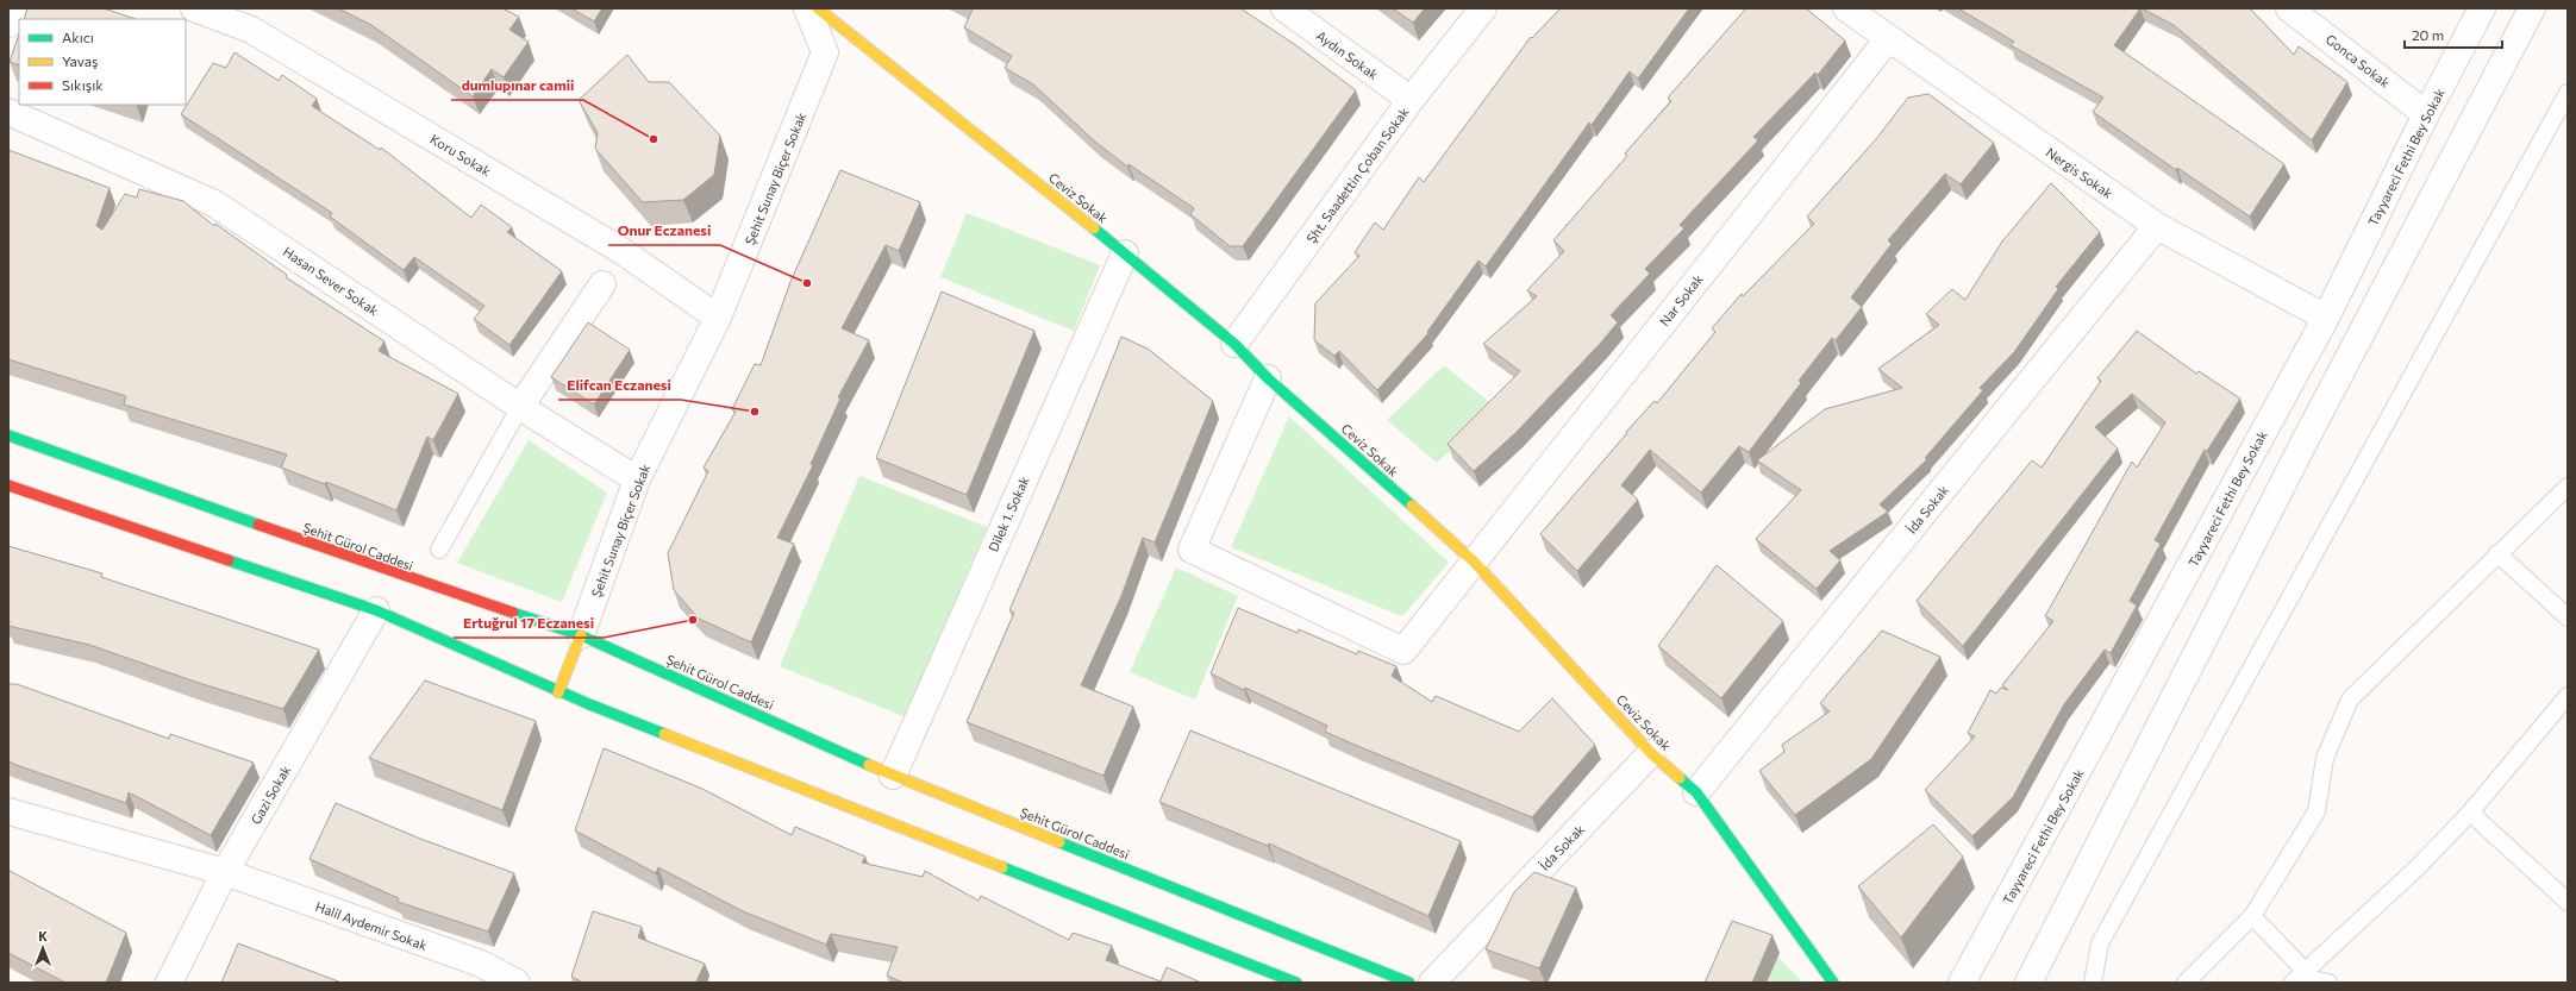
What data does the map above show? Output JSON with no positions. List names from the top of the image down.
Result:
{
  "streets": {
    "main road": ["Ceviz Sokak", "Şehit Gürol Caddesi"],
    "street": [
      "Aydın Sokak",
      "Gonca Sokak",
      "Koru Sokak",
      "Tayyareci Fethi Bey Sokak",
      "Nergis Sokak",
      "Şht. Saadettin Çoban Sokak",
      "Şehit Sunay Biçer Sokak",
      "Hasan Sever Sokak",
      "Nar Sokak",
      "İda Sokak",
      "Dilek 1. Sokak",
      "Gazi Sokak",
      "Halil Aydemir Sokak"
    ]
  },
  "crossings": [
    ["Aydın Sokak", "Şht. Saadettin Çoban Sokak"],
    ["Gonca Sokak", "Tayyareci Fethi Bey Sokak"],
    ["Koru Sokak", "Şehit Sunay Biçer Sokak"],
    ["Tayyareci Fethi Bey Sokak", "Nergis Sokak"],
    ["Nergis Sokak", "Nar Sokak"],
    ["Nergis Sokak", "İda Sokak"],
    ["Şht. Saadettin Çoban Sokak", "Ceviz Sokak"],
    ["Şehit Sunay Biçer Sokak", "Hasan Sever Sokak"],
    ["Şehit Sunay Biçer Sokak", "Şehit Gürol Caddesi"],
    ["Ceviz Sokak", "Nar Sokak"],
    ["Ceviz Sokak", "İda Sokak"],
    ["Ceviz Sokak", "Dilek 1. Sokak"],
    ["Dilek 1. Sokak", "Şehit Gürol Caddesi"],
    ["Gazi Sokak", "Halil Aydemir Sokak"]
  ],
  "places": [
    "dumlupınar camii",
    "Onur Eczanesi",
    "Elifcan Eczanesi",
    "Ertuğrul 17 Eczanesi"
  ],
  "legend": ["Akıcı", "Yavaş", "Sıkışık"],
  "scale_bar": "20 m",
  "north": "top"
}
